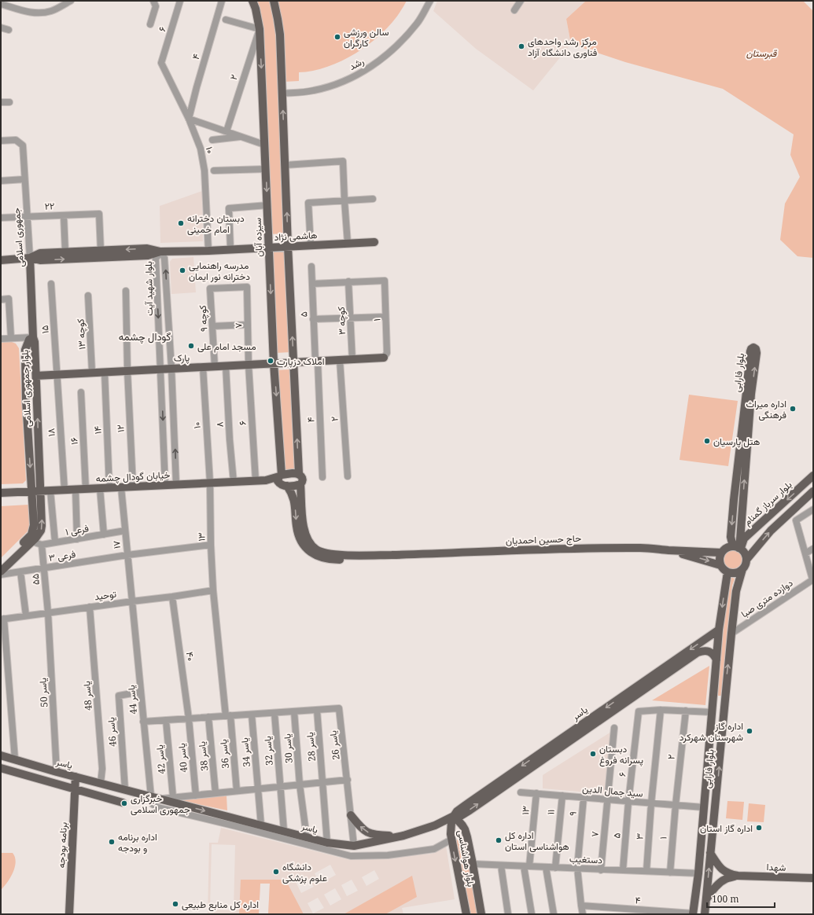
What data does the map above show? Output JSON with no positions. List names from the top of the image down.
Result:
{
  "streets": {
    "main road": [
      "هاشمی نژاد",
      "جمهوری اسلامی",
      "سیزده آبان",
      "پارک",
      "بلوار فارابی",
      "بلوار جمهوری اسلامی",
      "خیابان گودال چشمه",
      "بلوار سرباز گمنام",
      "حاج حسین احمدیان",
      "یاسر",
      "برنامه بودجه",
      "بلوار هواشناسی",
      "شهدا"
    ],
    "street": [
      "۶",
      "۴",
      "رشد",
      "۲",
      "۱۰",
      "۲۲",
      "بلوار شهید آیت",
      "۵",
      "کوچه ۹",
      "۱",
      "کوچه ۳",
      "۷",
      "۱۵",
      "کوچه ۱۳",
      "۸",
      "۱۲",
      "۱۴",
      "۱۸",
      "۱۶",
      "فرعی ۱",
      "۱۳",
      "۱۷",
      "فرعی ۳",
      "۵۵",
      "توحید",
      "دوازده متری صبا",
      "۴۰",
      "یاسر 50",
      "یاسر 48",
      "یاسر 44",
      "یاسر 46",
      "یاسر 26",
      "یاسر 28",
      "یاسر 30",
      "یاسر 32",
      "یاسر 34",
      "یاسر 36",
      "یاسر 38",
      "یاسر 40",
      "یاسر 42",
      "سید جمال الدین",
      "۱۱",
      "۹",
      "۳",
      "دستغیب"
    ]
  },
  "crossings": [
    ["۶", "۱۰"],
    ["۶", "۵"],
    ["۶", "۷"],
    ["۶", "پارک"],
    ["۶", "خیابان گودال چشمه"],
    ["۶", "سید جمال الدین"],
    ["۴", "۱۰"],
    ["۴", "۵"],
    ["۴", "پارک"],
    ["۴", "بلوار فارابی"],
    ["۲", "سیزده آبان"],
    ["۲", "۱"],
    ["۲", "پارک"],
    ["۲", "سید جمال الدین"],
    ["۱۰", "هاشمی نژاد"],
    ["۱۰", "پارک"],
    ["۱۰", "خیابان گودال چشمه"],
    ["۱۰", "۱۳"],
    ["۲۲", "هاشمی نژاد"],
    ["۲۲", "جمهوری اسلامی"],
    ["هاشمی نژاد", "جمهوری اسلامی"],
    ["هاشمی نژاد", "سیزده آبان"],
    ["هاشمی نژاد", "بلوار شهید آیت"],
    ["جمهوری اسلامی", "بلوار جمهوری اسلامی"],
    ["سیزده آبان", "پارک"],
    ["سیزده آبان", "خیابان گودال چشمه"],
    ["بلوار شهید آیت", "پارک"],
    ["بلوار شهید آیت", "خیابان گودال چشمه"],
    ["۵", "پارک"],
    ["۵", "سید جمال الدین"],
    ["۵", "دستغیب"],
    ["کوچه ۹", "۷"],
    ["کوچه ۹", "پارک"],
    ["۱", "کوچه ۳"],
    ["۱", "پارک"],
    ["۱", "سید جمال الدین"],
    ["۱", "دستغیب"],
    ["کوچه ۳", "پارک"],
    ["۷", "پارک"],
    ["۷", "سید جمال الدین"],
    ["۷", "دستغیب"],
    ["۱۵", "پارک"],
    ["۱۵", "۱۸"],
    ["کوچه ۱۳", "پارک"],
    ["پارک", "بلوار جمهوری اسلامی"],
    ["پارک", "۸"],
    ["پارک", "۱۲"],
    ["پارک", "۱۴"],
    ["پارک", "۱۸"],
    ["بلوار فارابی", "بلوار سرباز گمنام"],
    ["بلوار فارابی", "حاج حسین احمدیان"],
    ["بلوار فارابی", "دوازده متری صبا"],
    ["بلوار فارابی", "یاسر"],
    ["بلوار فارابی", "سید جمال الدین"],
    ["بلوار فارابی", "دستغیب"],
    ["بلوار فارابی", "شهدا"],
    ["بلوار جمهوری اسلامی", "خیابان گودال چشمه"],
    ["بلوار جمهوری اسلامی", "فرعی ۱"],
    ["۸", "خیابان گودال چشمه"],
    ["۱۲", "خیابان گودال چشمه"],
    ["۱۴", "خیابان گودال چشمه"],
    ["۱۸", "خیابان گودال چشمه"],
    ["۱۶", "خیابان گودال چشمه"],
    ["خیابان گودال چشمه", "۱۳"],
    ["خیابان گودال چشمه", "حاج حسین احمدیان"],
    ["خیابان گودال چشمه", "۱۷"],
    ["بلوار سرباز گمنام", "حاج حسین احمدیان"],
    ["فرعی ۱", "۱۷"],
    ["فرعی ۱", "۵۵"],
    ["۱۳", "فرعی ۳"],
    ["۱۳", "توحید"],
    ["۱۳", "یاسر 36"],
    ["۱۳", "سید جمال الدین"],
    ["۱۳", "دستغیب"],
    ["۱۷", "فرعی ۳"],
    ["۱۷", "توحید"],
    ["۱۷", "یاسر 44"],
    ["فرعی ۳", "۵۵"],
    ["۵۵", "توحید"],
    ["۵۵", "یاسر 50"],
    ["توحید", "۴۰"],
    ["توحید", "یاسر 50"],
    ["توحید", "یاسر 48"],
    ["توحید", "یاسر 44"],
    ["۴۰", "یاسر 40"],
    ["یاسر 50", "یاسر"],
    ["یاسر 48", "یاسر"],
    ["یاسر 44", "یاسر"],
    ["یاسر 44", "یاسر 46"],
    ["یاسر 44", "بلوار هواشناسی"],
    ["یاسر", "یاسر 46"],
    ["یاسر", "یاسر 26"],
    ["یاسر", "یاسر 28"],
    ["یاسر", "یاسر 30"],
    ["یاسر", "یاسر 32"],
    ["یاسر", "یاسر 34"],
    ["یاسر", "یاسر 36"],
    ["یاسر", "یاسر 38"],
    ["یاسر", "یاسر 40"],
    ["یاسر", "یاسر 42"],
    ["یاسر", "برنامه بودجه"],
    ["یاسر", "بلوار هواشناسی"],
    ["یاسر 26", "یاسر 28"],
    ["سید جمال الدین", "۱۱"],
    ["سید جمال الدین", "۹"],
    ["سید جمال الدین", "۳"],
    ["۱۱", "دستغیب"],
    ["۹", "دستغیب"],
    ["۳", "دستغیب"],
    ["بلوار هواشناسی", "دستغیب"]
  ],
  "districts": ["گودال چشمه"],
  "parks": ["قبرستان"],
  "places": [
    "سالن ورزشی کارگران",
    "مرکز رشد واحدهای فناوری دانشگاه آزاد",
    "دبستان دخترانه امام خمینی",
    "مدرسه راهنمایی دخترانه نور ایمان",
    "مسجد امام علی",
    "املاک دزپارت",
    "اداره میراث فرهنگی",
    "هتل پارسیان",
    "اداره گاز شهرستان شهرکرد",
    "دبستان پسرانه فروغ",
    "خبرگزاری جمهوری اسلامی",
    "اداره گاز استان",
    "اداره کل هواشناسی استان",
    "اداره برنامه و بودجه",
    "دانشگاه علوم پزشکی",
    "اداره کل منابع طبیعی"
  ],
  "scale_bar": "100 m"
}
